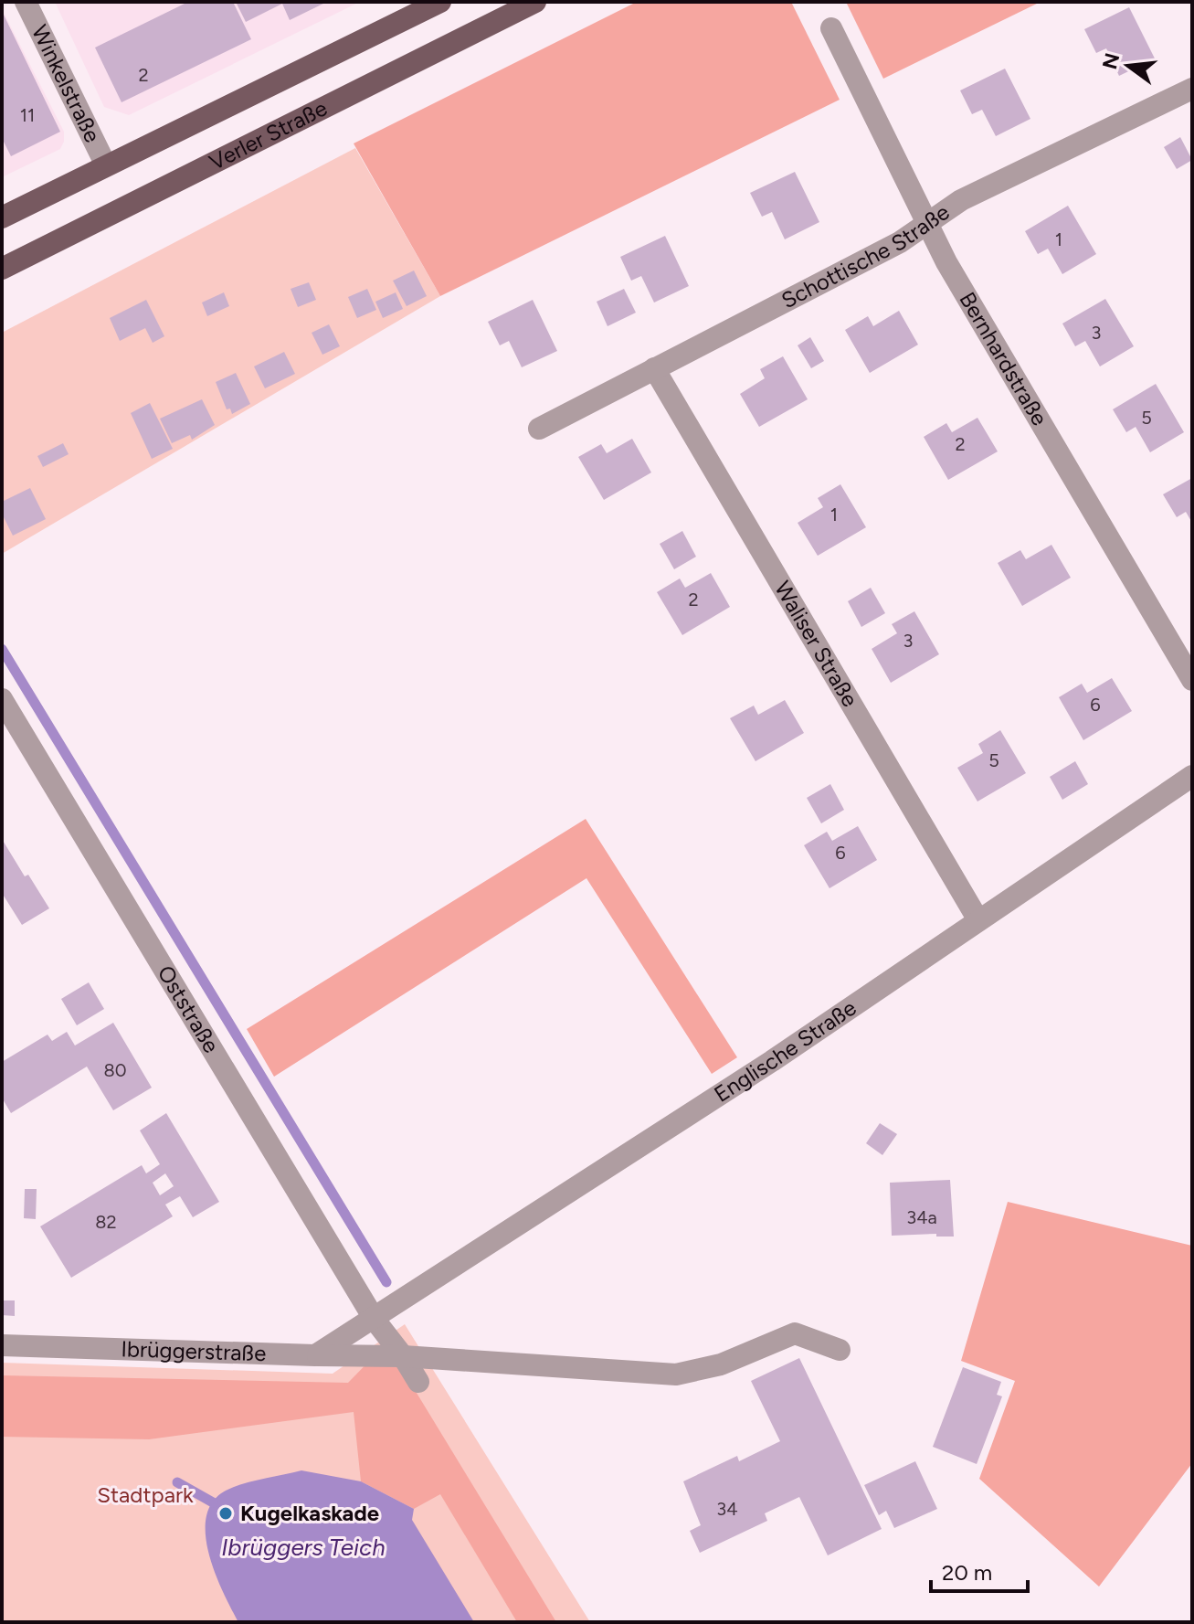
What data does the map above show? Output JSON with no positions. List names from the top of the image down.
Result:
{
  "streets": {
    "main road": ["Verler Straße"],
    "street": [
      "Winkelstraße",
      "Schottische Straße",
      "Bernhardstraße",
      "Waliser Straße",
      "Oststraße",
      "Englische Straße",
      "Ibrüggerstraße"
    ]
  },
  "crossings": [
    ["Winkelstraße", "Verler Straße"],
    ["Schottische Straße", "Bernhardstraße"],
    ["Schottische Straße", "Waliser Straße"],
    ["Waliser Straße", "Englische Straße"],
    ["Oststraße", "Englische Straße"],
    ["Oststraße", "Ibrüggerstraße"]
  ],
  "water": ["Ibrüggers Teich"],
  "parks": ["Stadtpark"],
  "places": ["Kugelkaskade"],
  "house_numbers": [
    "2",
    "11",
    "1",
    "3",
    "5",
    "2",
    "1",
    "2",
    "3",
    "6",
    "5",
    "6",
    "80",
    "34a",
    "82",
    "34"
  ],
  "scale_bar": "20 m",
  "north": "left"
}
